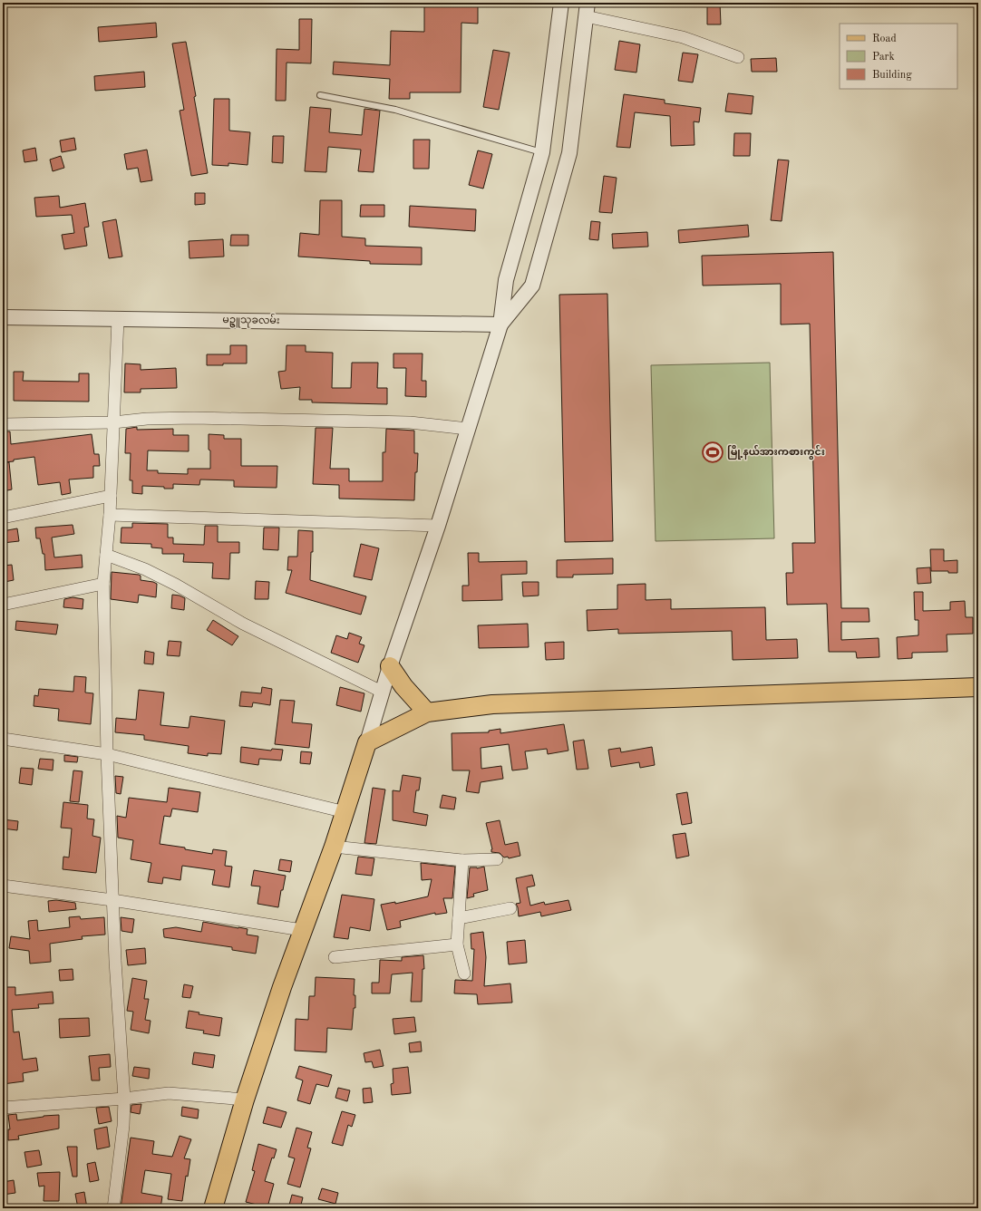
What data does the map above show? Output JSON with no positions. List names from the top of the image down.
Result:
{
  "streets": {
    "street": ["မဥ္ဇူသုခလမ်း"]
  },
  "places": {
    "sports": ["မြို့နယ်အားကစားကွင်း"]
  },
  "legend": ["Road", "Park", "Building"]
}
